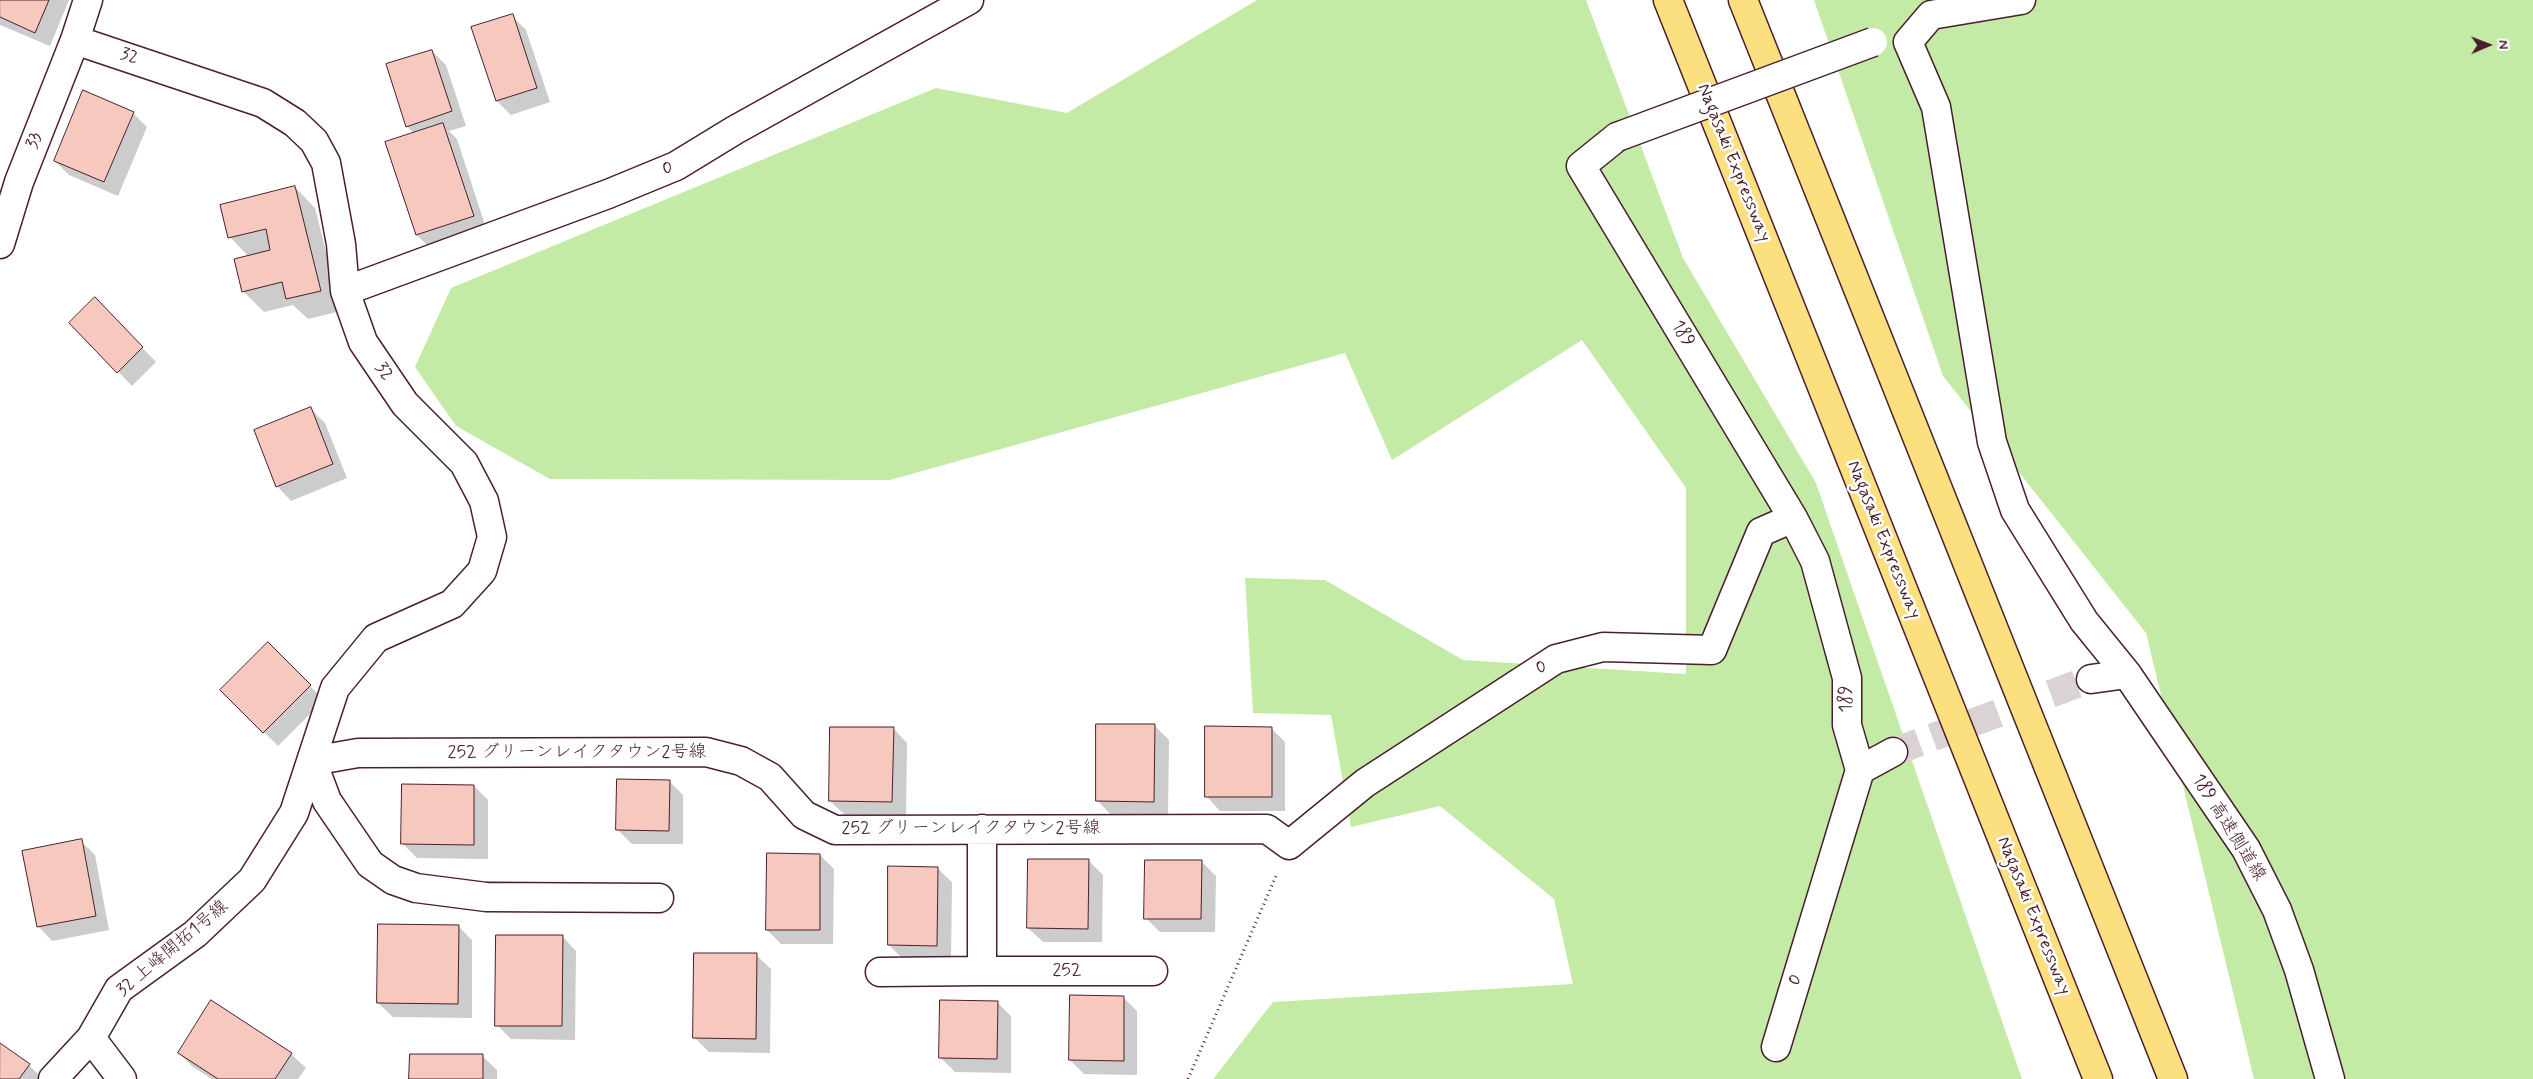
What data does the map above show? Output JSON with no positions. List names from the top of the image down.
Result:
{
  "streets": {
    "highway": ["Nagasaki Expressway"],
    "street": [
      "32",
      "33",
      "0",
      "189",
      "252 グリーンレイクタウン2号線",
      "189 高速側道線",
      "32 上峰開拓1号線",
      "252"
    ]
  },
  "crossings": [
    ["32", "33"],
    ["32", "0"],
    ["32", "252 グリーンレイクタウン2号線"],
    ["32", "32 上峰開拓1号線"],
    ["0", "189"],
    ["0", "252 グリーンレイクタウン2号線"],
    ["252 グリーンレイクタウン2号線", "32 上峰開拓1号線"]
  ],
  "north": "right"
}
